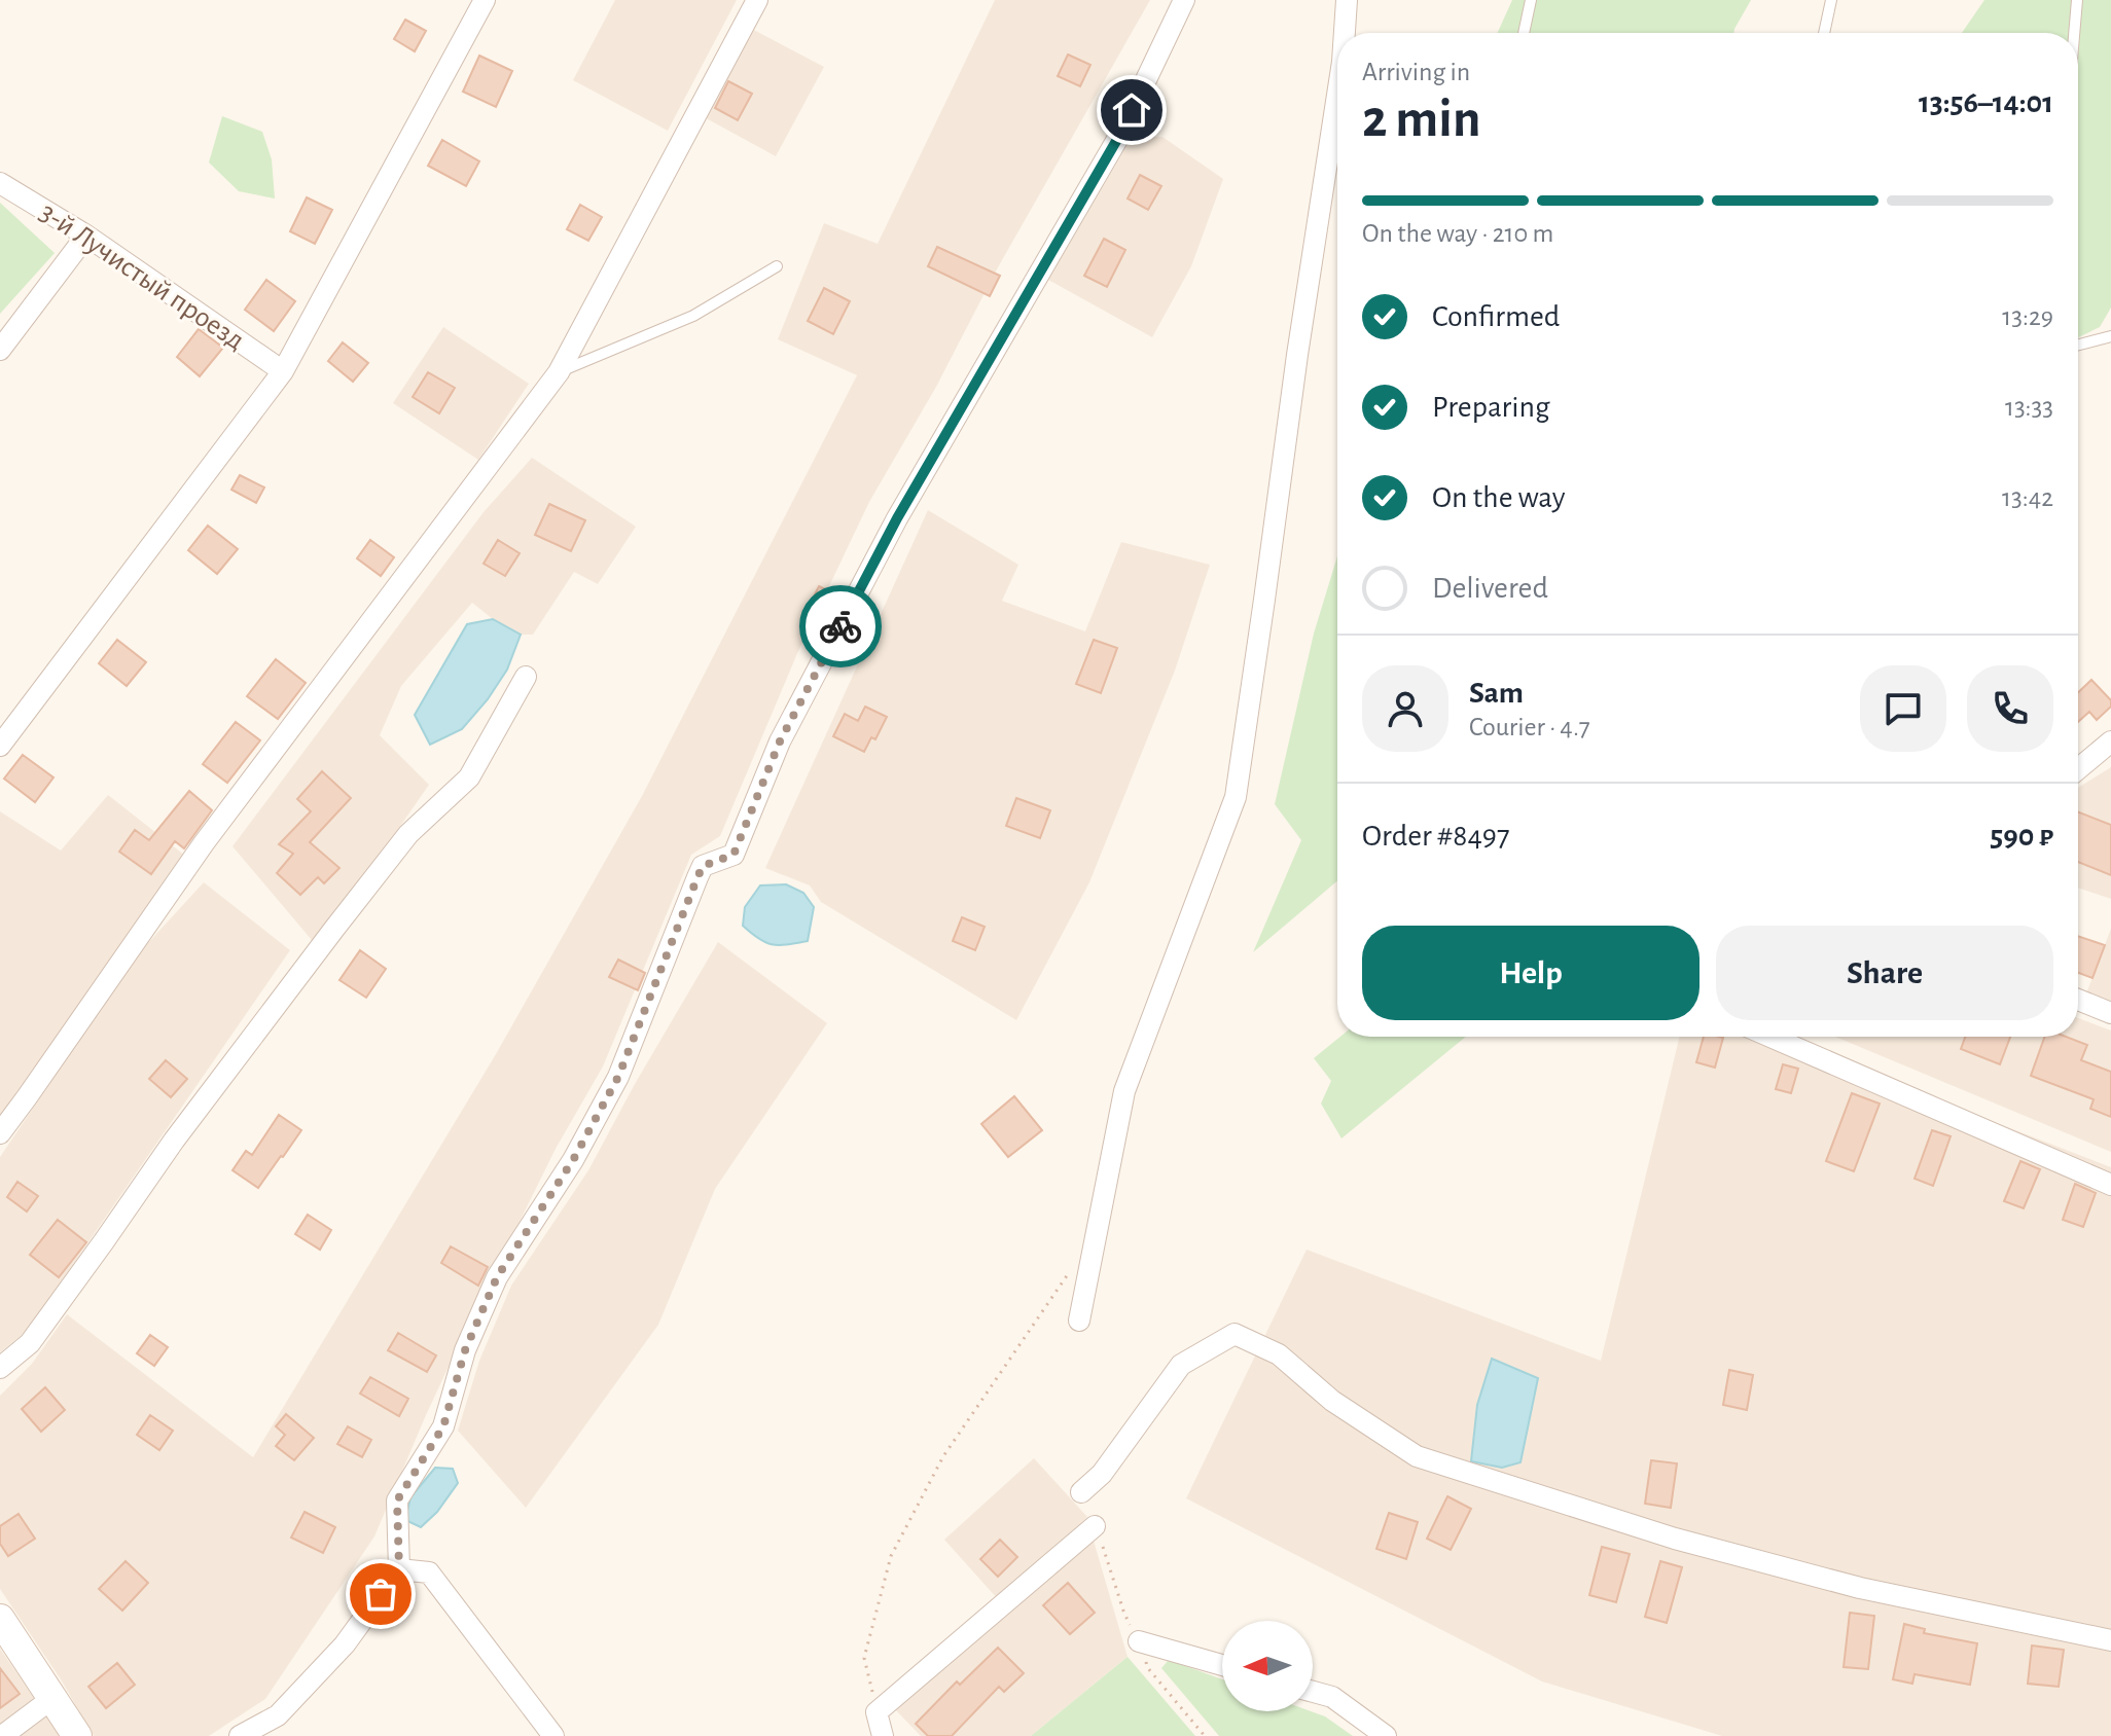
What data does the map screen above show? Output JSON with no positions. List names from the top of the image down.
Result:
{
  "streets": {
    "street": ["3-й Лучистый проезд"]
  },
  "north": "left",
  "page": {
    "heading": ["2 min", "Arriving in", "13:56–14:01"],
    "panel": [
      "Sam",
      "Courier · 4.7",
      "Order #8497",
      "590 ₽"
    ],
    "bar": "On the way · 210 m",
    "list": [
      ["Confirmed", "13:29"],
      ["Preparing", "13:33"],
      ["On the way", "13:42"],
      "Delivered"
    ],
    "buttons": ["Help", "Share"]
  }
}
